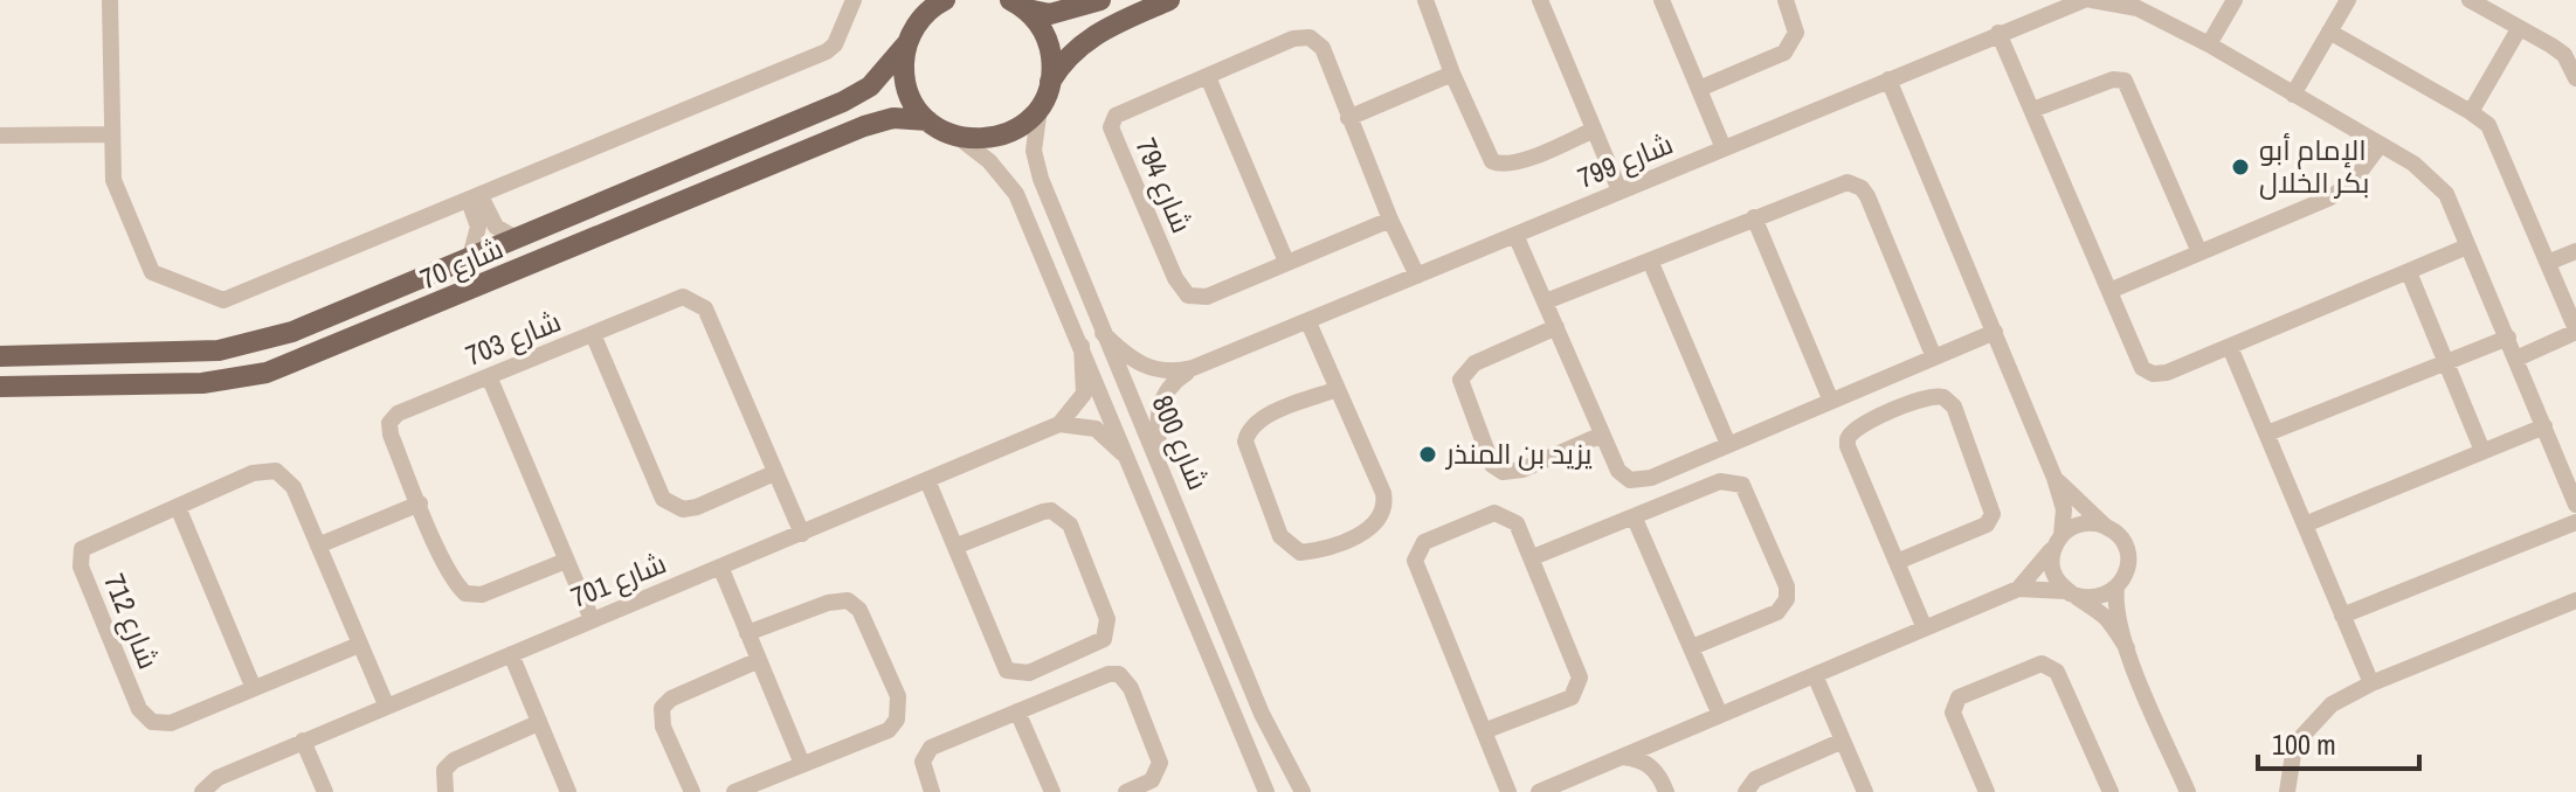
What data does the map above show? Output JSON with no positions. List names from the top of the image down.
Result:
{
  "streets": {
    "main road": ["شارع 70"],
    "street": [
      "شارع 799",
      "شارع 794",
      "شارع 703",
      "شارع 800",
      "شارع 701",
      "شارع 712"
    ]
  },
  "crossings": [
    ["شارع 799", "شارع 794"],
    ["شارع 799", "شارع 800"],
    ["شارع 703", "شارع 701"],
    ["شارع 701", "شارع 712"]
  ],
  "places": ["الإمام أبو بكر الخلال", "يزيد بن المنذر"],
  "scale_bar": "100 m"
}
